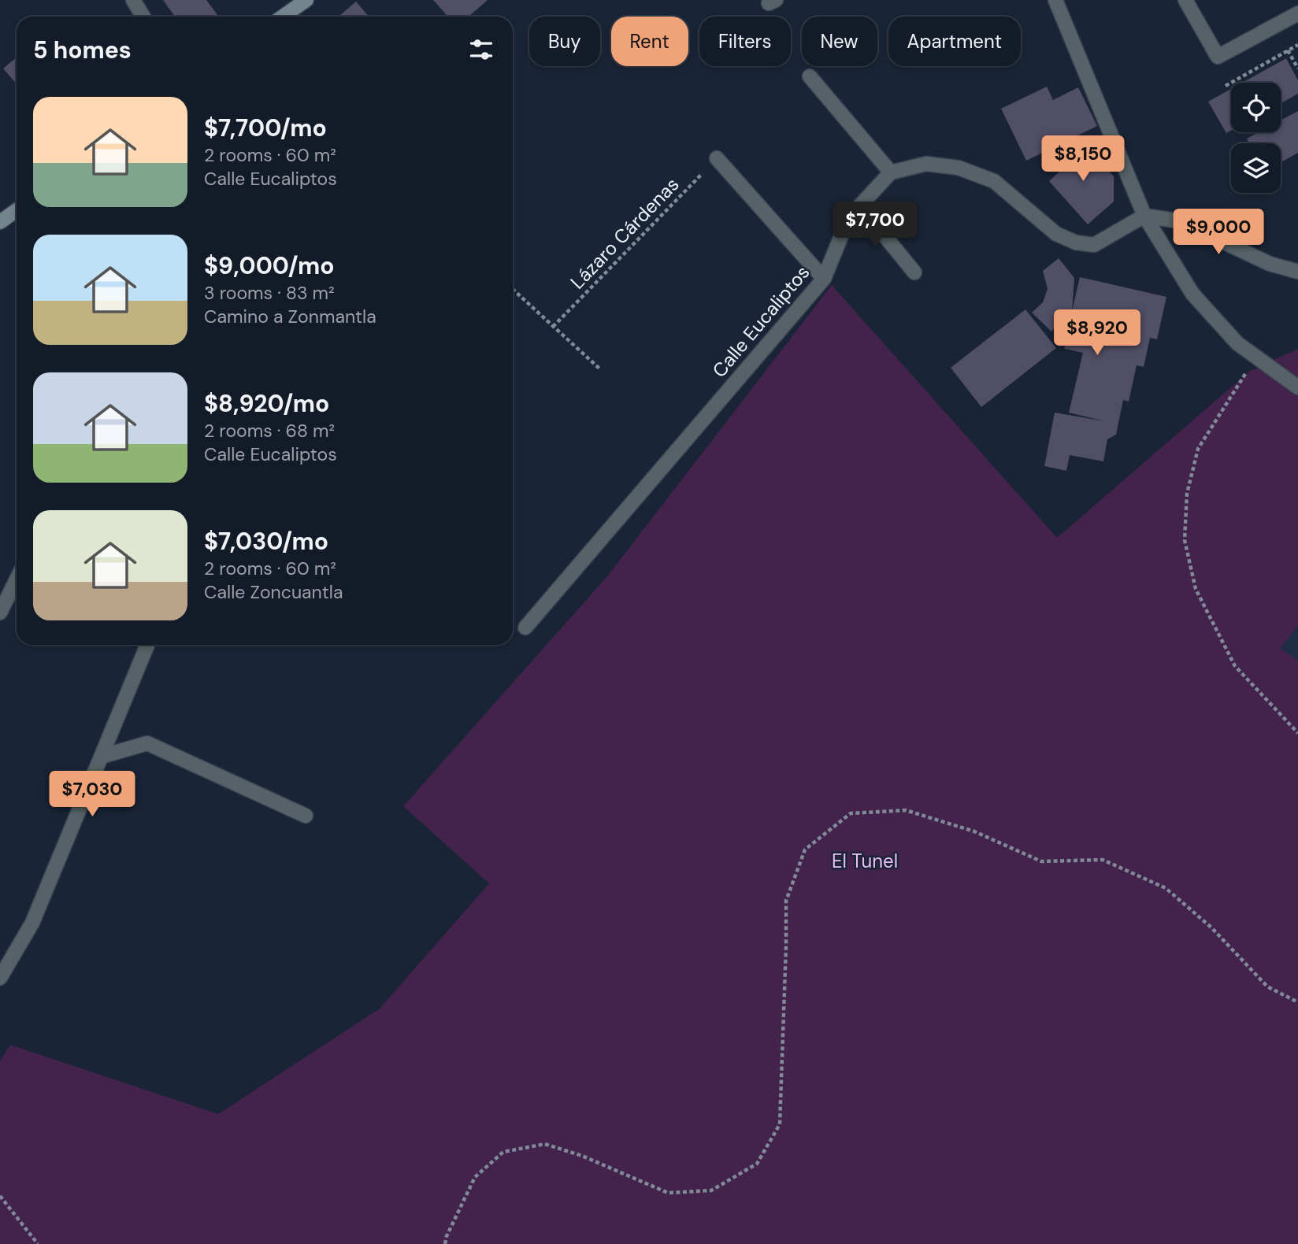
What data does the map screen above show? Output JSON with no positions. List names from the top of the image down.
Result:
{
  "streets": {
    "street": ["Calle Eucaliptos"],
    "path": ["Lázaro Cárdenas"]
  },
  "parks": ["El Tunel"],
  "page": {
    "chip": [
      "Buy",
      "Rent",
      "Filters",
      "New",
      "Apartment"
    ],
    "heading": "5 homes",
    "list": [
      {
        "name": "$7,700/mo",
        "note": "2 rooms · 60 m² · Calle Eucaliptos"
      },
      {
        "name": "$9,000/mo",
        "note": "3 rooms · 83 m² · Camino a Zonmantla"
      },
      {
        "name": "$8,920/mo",
        "note": "2 rooms · 68 m² · Calle Eucaliptos"
      },
      {
        "name": "$7,030/mo",
        "note": "2 rooms · 60 m² · Calle Zoncuantla"
      }
    ],
    "price": [
      "$8,150",
      "$7,700",
      "$9,000",
      "$8,920",
      "$7,030"
    ]
  }
}
